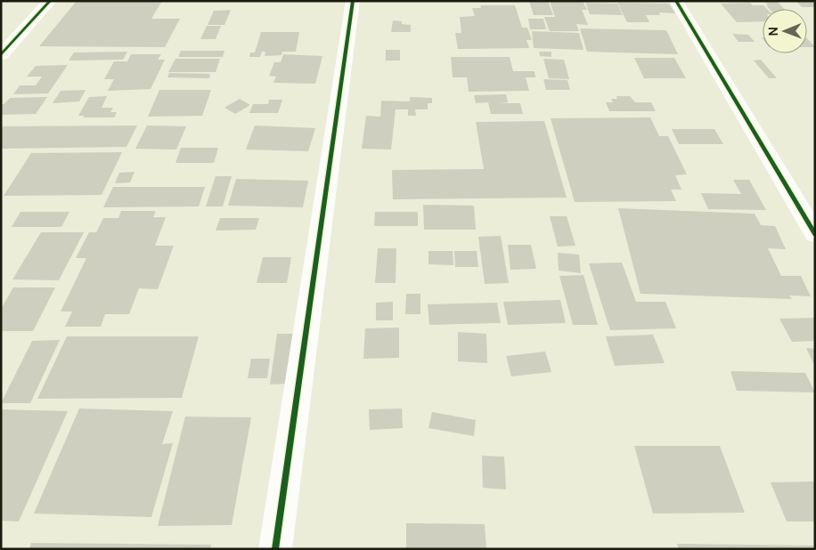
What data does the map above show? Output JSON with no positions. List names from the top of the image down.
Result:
{
  "north": "left"
}
